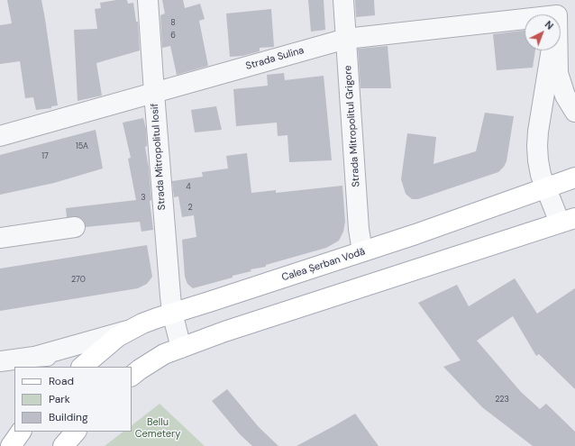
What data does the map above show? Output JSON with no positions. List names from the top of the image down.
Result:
{
  "streets": {
    "main road": ["Calea Șerban Vodă"],
    "street": ["Strada Sulina", "Strada Mitropolitul Grigore", "Strada Mitropolitul Iosif"]
  },
  "crossings": [
    ["Strada Sulina", "Strada Mitropolitul Grigore"],
    ["Strada Sulina", "Strada Mitropolitul Iosif"],
    ["Strada Mitropolitul Grigore", "Calea Șerban Vodă"],
    ["Strada Mitropolitul Iosif", "Calea Șerban Vodă"]
  ],
  "parks": ["Bellu Cemetery"],
  "house_numbers": [
    "8",
    "6",
    "15A",
    "17",
    "4",
    "3",
    "2",
    "270",
    "223"
  ],
  "legend": ["Road", "Park", "Building"],
  "north": "top right"
}
